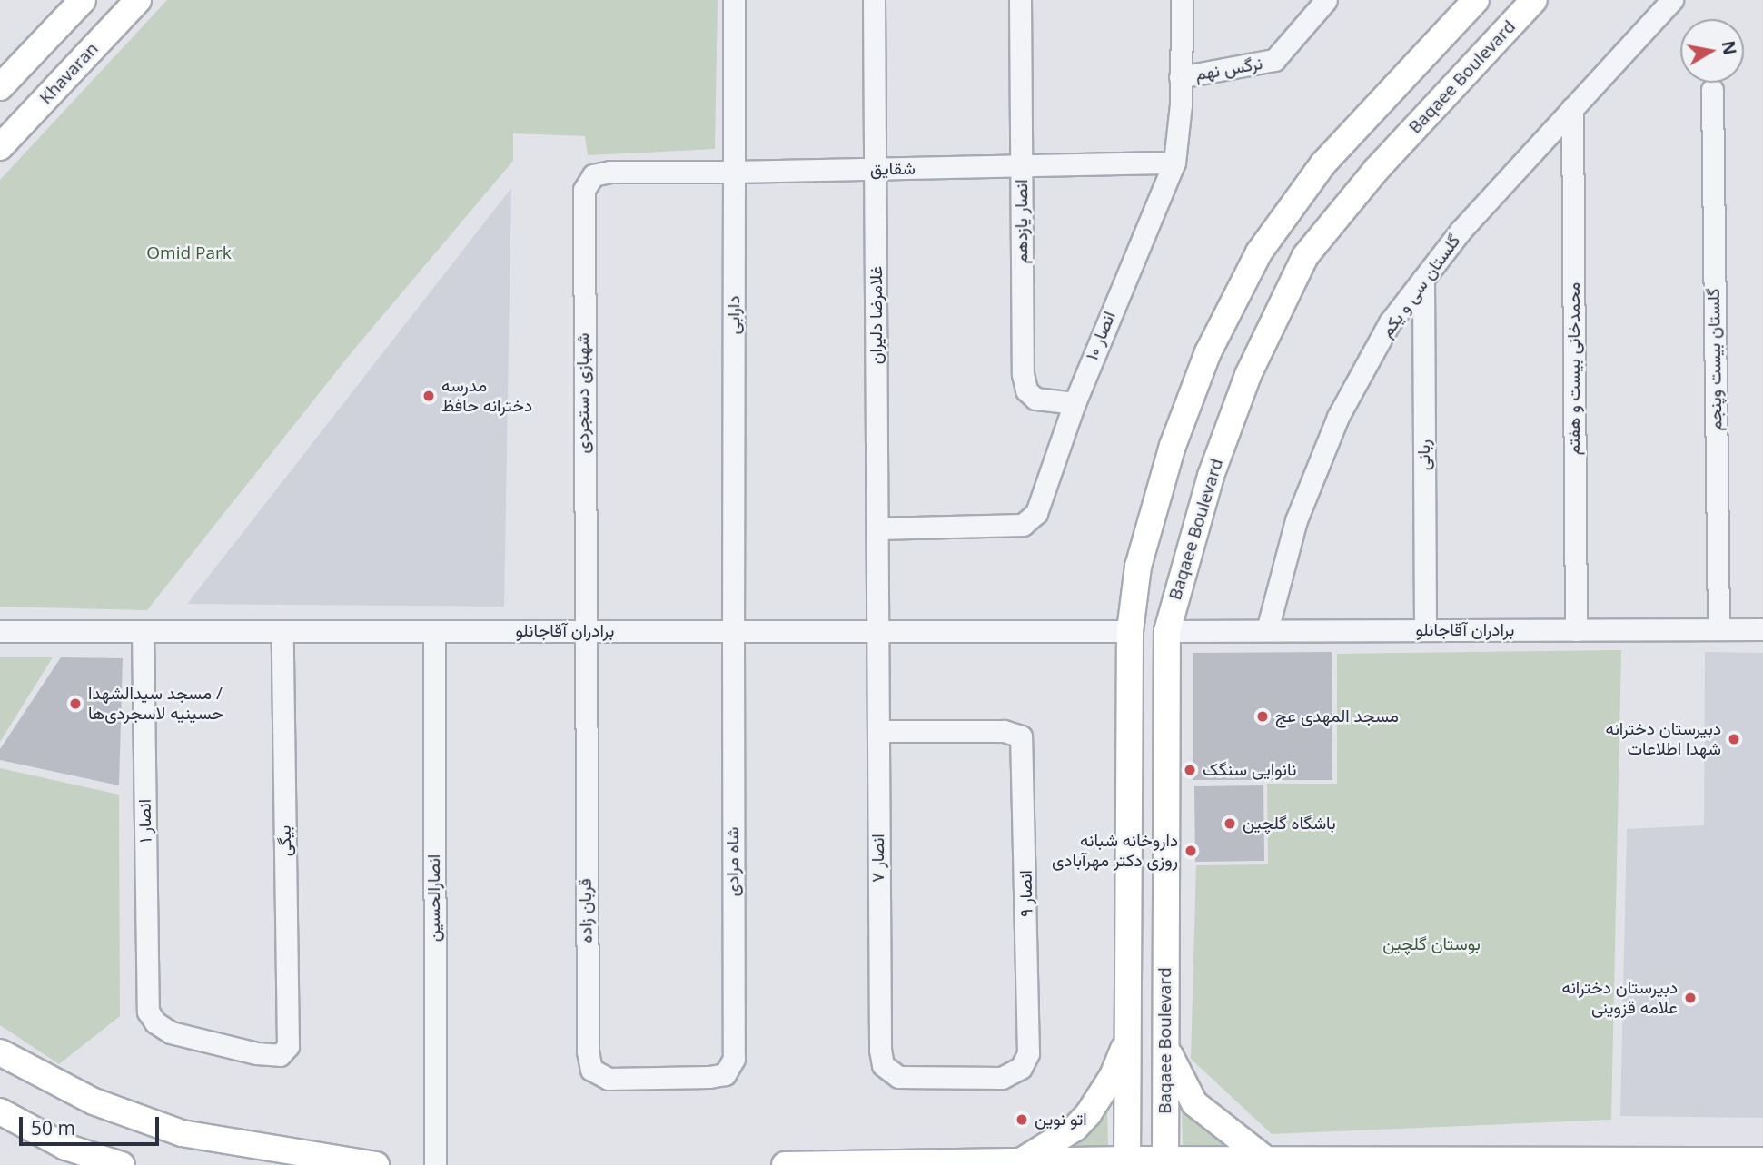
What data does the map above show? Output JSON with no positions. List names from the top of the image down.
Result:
{
  "streets": {
    "main road": ["Khavaran", "Baqaee Boulevard"],
    "street": [
      "نرگس نهم",
      "شقایق",
      "انصار یازدهم",
      "گلستان سی و یکم",
      "دارابی",
      "غلامرضا دلیران",
      "انصار ۱۰",
      "گلستان بیست وپنجم",
      "محمدخانی بیست و هفتم",
      "شهبازی دستجردی",
      "ربانی",
      "برادران آقاجانلو",
      "انصار ۱",
      "بیگی",
      "انصار ۷",
      "شاه مرادی",
      "انصار ۹",
      "انصارالحسین",
      "قربان زاده"
    ]
  },
  "crossings": [
    ["نرگس نهم", "انصار ۱۰"],
    ["Baqaee Boulevard", "برادران آقاجانلو"],
    ["شقایق", "انصار یازدهم"],
    ["شقایق", "دارابی"],
    ["شقایق", "غلامرضا دلیران"],
    ["شقایق", "انصار ۱۰"],
    ["شقایق", "شهبازی دستجردی"],
    ["انصار یازدهم", "انصار ۱۰"],
    ["گلستان سی و یکم", "محمدخانی بیست و هفتم"],
    ["گلستان سی و یکم", "ربانی"],
    ["گلستان سی و یکم", "برادران آقاجانلو"],
    ["دارابی", "برادران آقاجانلو"],
    ["دارابی", "شاه مرادی"],
    ["غلامرضا دلیران", "انصار ۱۰"],
    ["غلامرضا دلیران", "برادران آقاجانلو"],
    ["غلامرضا دلیران", "انصار ۷"],
    ["گلستان بیست وپنجم", "برادران آقاجانلو"],
    ["محمدخانی بیست و هفتم", "برادران آقاجانلو"],
    ["شهبازی دستجردی", "برادران آقاجانلو"],
    ["شهبازی دستجردی", "قربان زاده"],
    ["ربانی", "برادران آقاجانلو"],
    ["برادران آقاجانلو", "انصار ۱"],
    ["برادران آقاجانلو", "بیگی"],
    ["برادران آقاجانلو", "انصار ۷"],
    ["برادران آقاجانلو", "شاه مرادی"],
    ["برادران آقاجانلو", "انصارالحسین"],
    ["برادران آقاجانلو", "قربان زاده"],
    ["انصار ۱", "بیگی"],
    ["انصار ۷", "انصار ۹"],
    ["شاه مرادی", "قربان زاده"]
  ],
  "parks": ["Omid Park", "بوستان گلچین"],
  "places": [
    "مدرسه دخترانه حافظ",
    "مسجد سیدالشهدا / حسینیه لاسجردی‌ها",
    "مسجد المهدی عج",
    "دبیرستان دخترانه شهدا اطلاعات",
    "نانوایی سنگک",
    "باشگاه گلچین",
    "داروخانه شبانه روزی دکتر مهرآبادی",
    "دبیرستان دخترانه علامه قزوینی",
    "اتو نوین"
  ],
  "scale_bar": "50 m",
  "north": "right"
}
